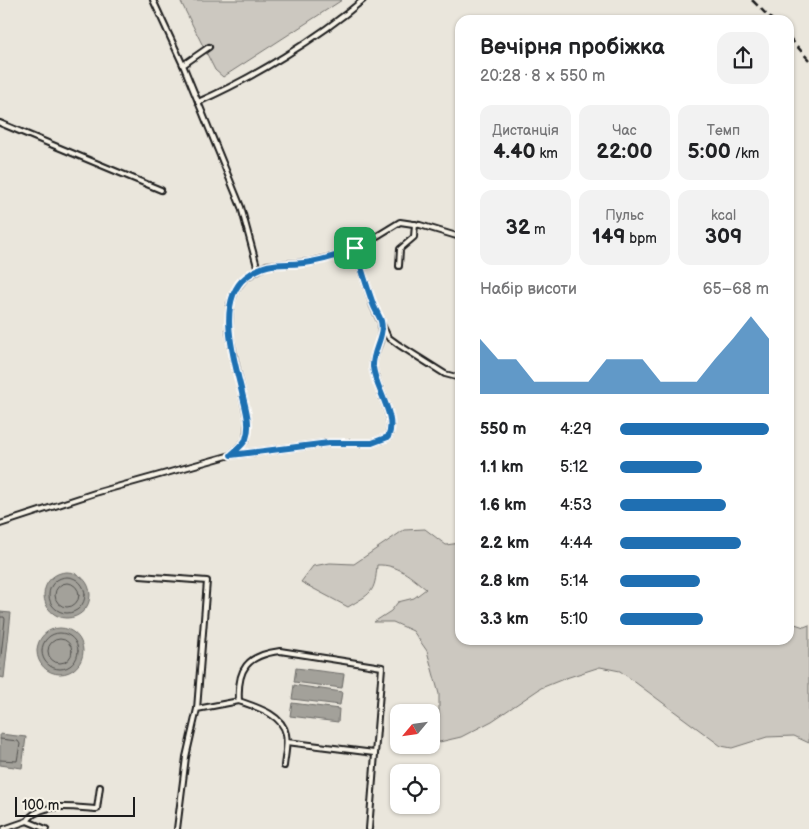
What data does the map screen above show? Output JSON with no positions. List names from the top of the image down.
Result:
{
  "scale_bar": "100 m",
  "north": "bottom left",
  "page": {
    "heading": ["Вечірня пробіжка", "20:28 · 8 × 550 m"],
    "stats": [
      ["Дистанція", "4.40 km"],
      ["Час", "22:00"],
      ["Темп", "5:00 /km"],
      ["32 m"],
      ["Пульс", "149 bpm"],
      ["kcal", "309"]
    ],
    "chart": ["Набір висоти", "65–68 m"],
    "list": [
      {
        "name": "550 m",
        "note": "4:29"
      },
      {
        "name": "1.1 km",
        "note": "5:12"
      },
      {
        "name": "1.6 km",
        "note": "4:53"
      },
      {
        "name": "2.2 km",
        "note": "4:44"
      },
      {
        "name": "2.8 km",
        "note": "5:14"
      },
      {
        "name": "3.3 km",
        "note": "5:10"
      }
    ],
    "scale": "100 m"
  }
}
